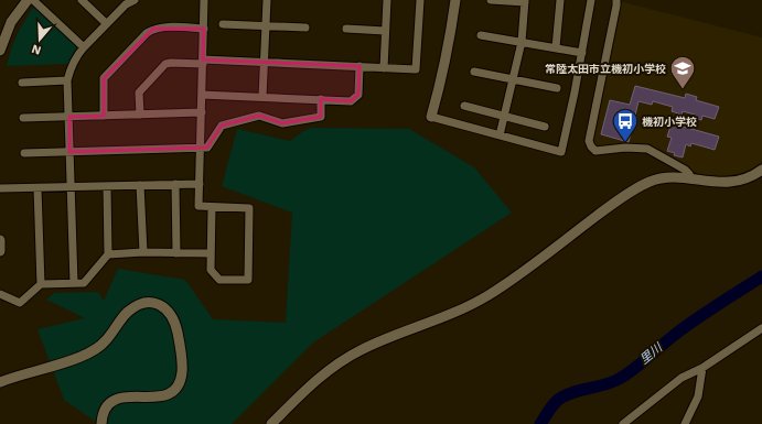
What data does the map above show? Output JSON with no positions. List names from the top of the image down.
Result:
{
  "water": ["里川"],
  "places": {
    "school or university": ["常陸太田市立機初小学校"],
    "bus stop": ["機初小学校"]
  },
  "north": "bottom"
}
